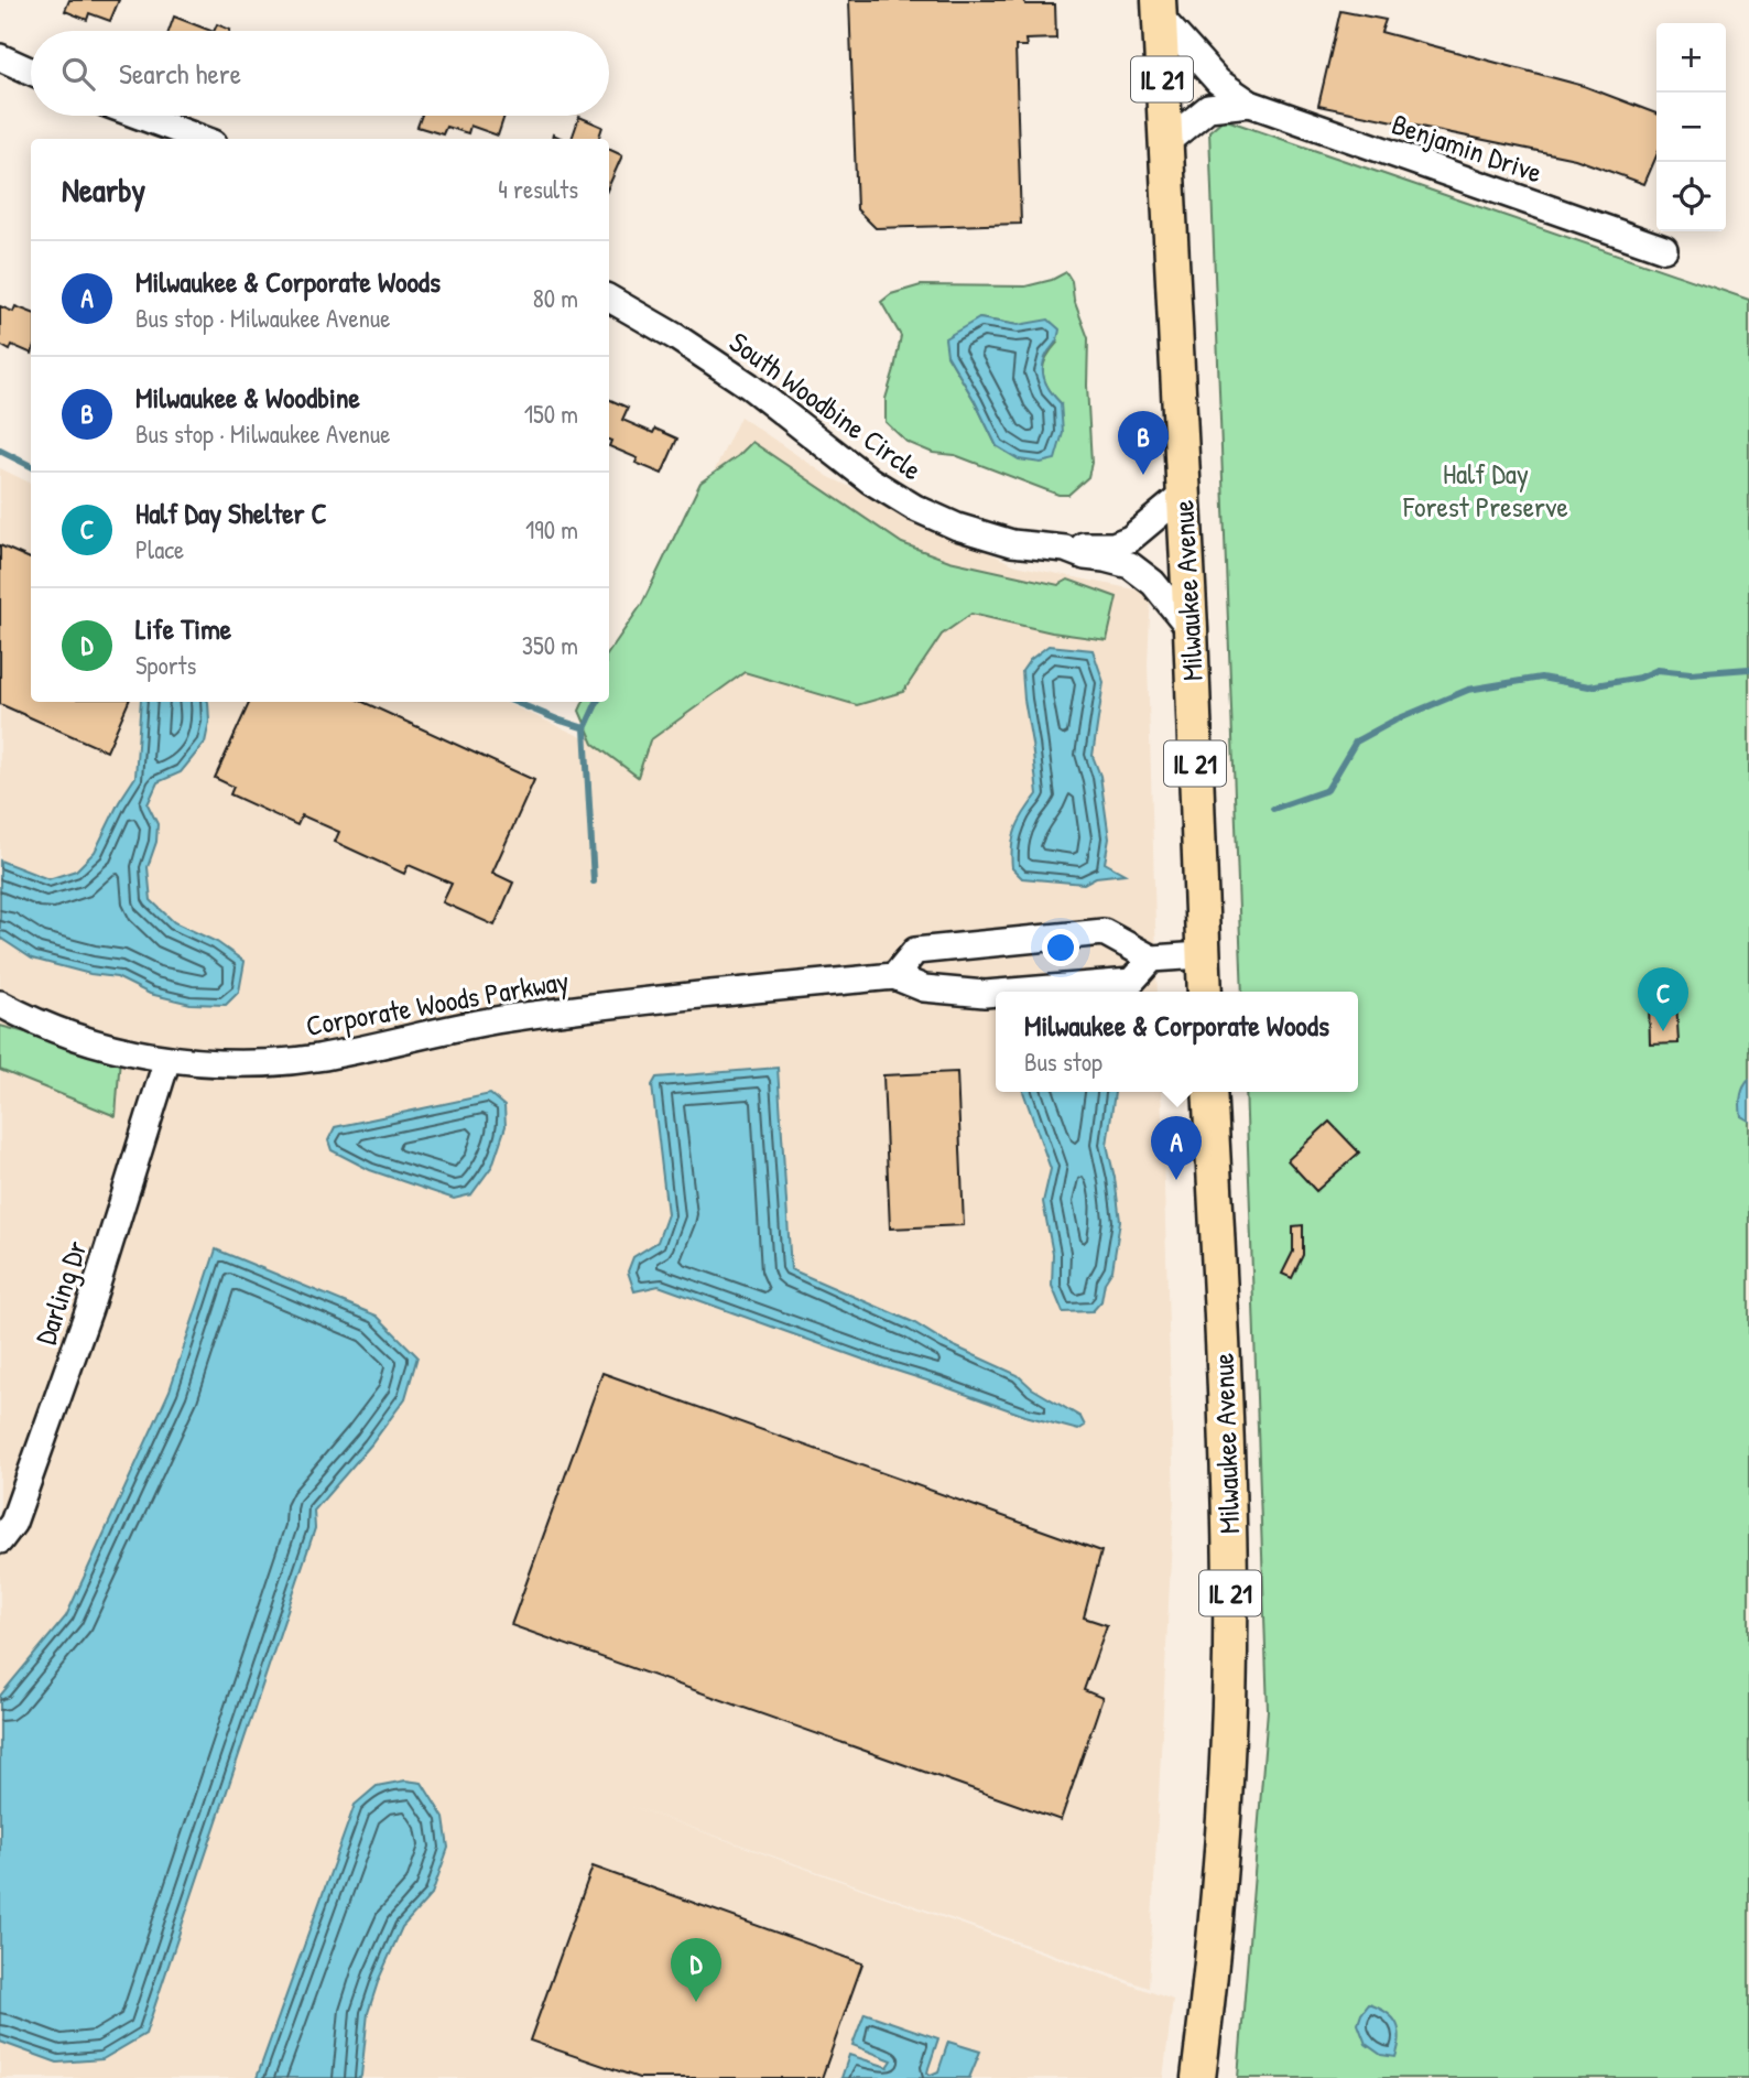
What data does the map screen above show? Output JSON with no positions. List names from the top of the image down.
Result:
{
  "streets": {
    "main road": ["IL 21", "Milwaukee Avenue"],
    "street": [
      "Benjamin Drive",
      "South Woodbine Circle",
      "Corporate Woods Parkway",
      "Darling Dr"
    ]
  },
  "crossings": [
    ["Benjamin Drive", "Milwaukee Avenue"],
    ["South Woodbine Circle", "Milwaukee Avenue"],
    ["Corporate Woods Parkway", "Darling Dr"]
  ],
  "parks": ["Half Day Forest Preserve"],
  "page": {
    "map_buttons": ["+", "−"],
    "search": "Search here",
    "heading": ["Nearby", "4 results"],
    "list": [
      {
        "mark": "A",
        "name": "Milwaukee & Corporate Woods",
        "note": "Bus stop · Milwaukee Avenue",
        "value": "80 m"
      },
      {
        "mark": "B",
        "name": "Milwaukee & Woodbine",
        "note": "Bus stop · Milwaukee Avenue",
        "value": "150 m"
      },
      {
        "mark": "C",
        "name": "Half Day Shelter C",
        "note": "Place",
        "value": "190 m"
      },
      {
        "mark": "D",
        "name": "Life Time",
        "note": "Sports",
        "value": "350 m"
      }
    ],
    "pins": [
      "B",
      "C",
      "A",
      "D"
    ],
    "popup": ["Milwaukee & Corporate Woods", "Bus stop"]
  }
}
